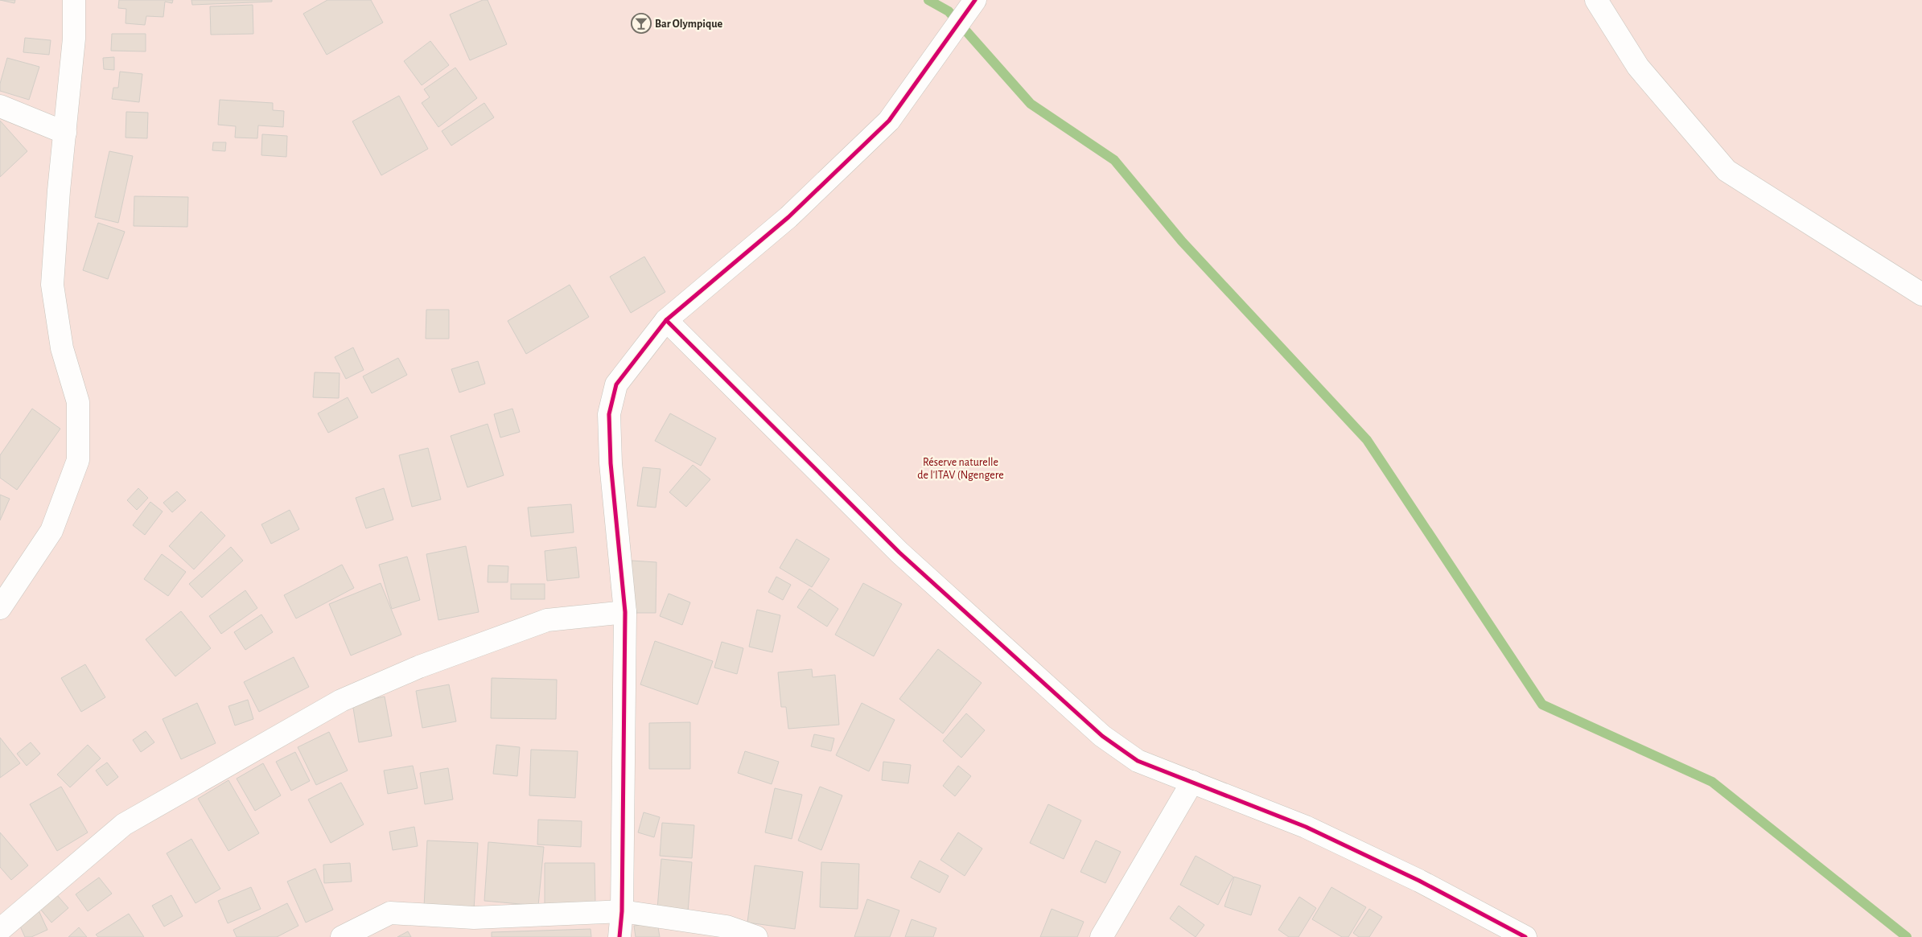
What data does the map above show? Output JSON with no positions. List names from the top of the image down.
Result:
{
  "parks": ["Réserve naturelle de l'ITAV (Ngengere"],
  "places": {
    "bar": ["Bar Olympique"]
  }
}
